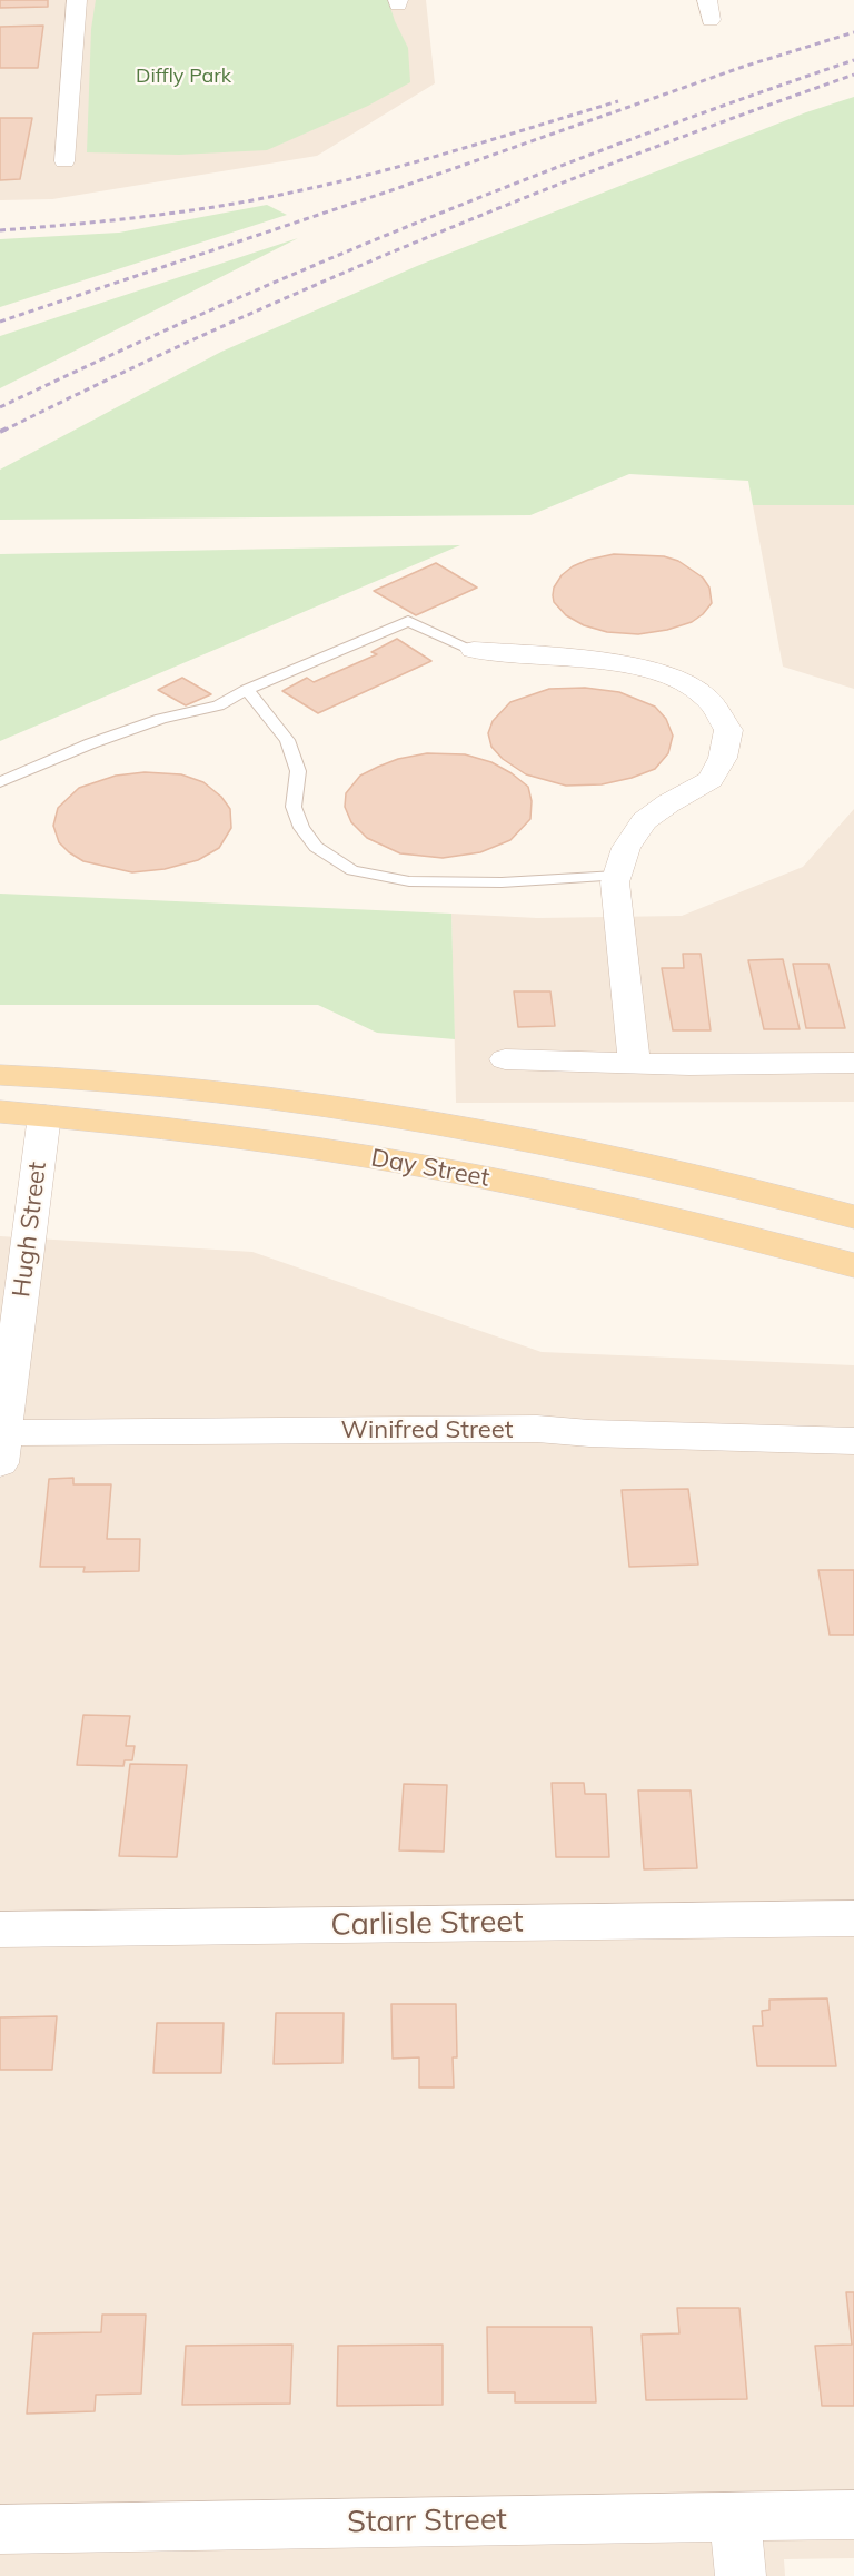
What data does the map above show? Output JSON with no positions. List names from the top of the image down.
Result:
{
  "streets": {
    "main road": ["Day Street"],
    "street": [
      "Hugh Street",
      "Winifred Street",
      "Carlisle Street",
      "Starr Street"
    ]
  },
  "crossings": [
    ["Day Street", "Hugh Street"],
    ["Hugh Street", "Winifred Street"]
  ],
  "parks": ["Diffly Park"]
}
